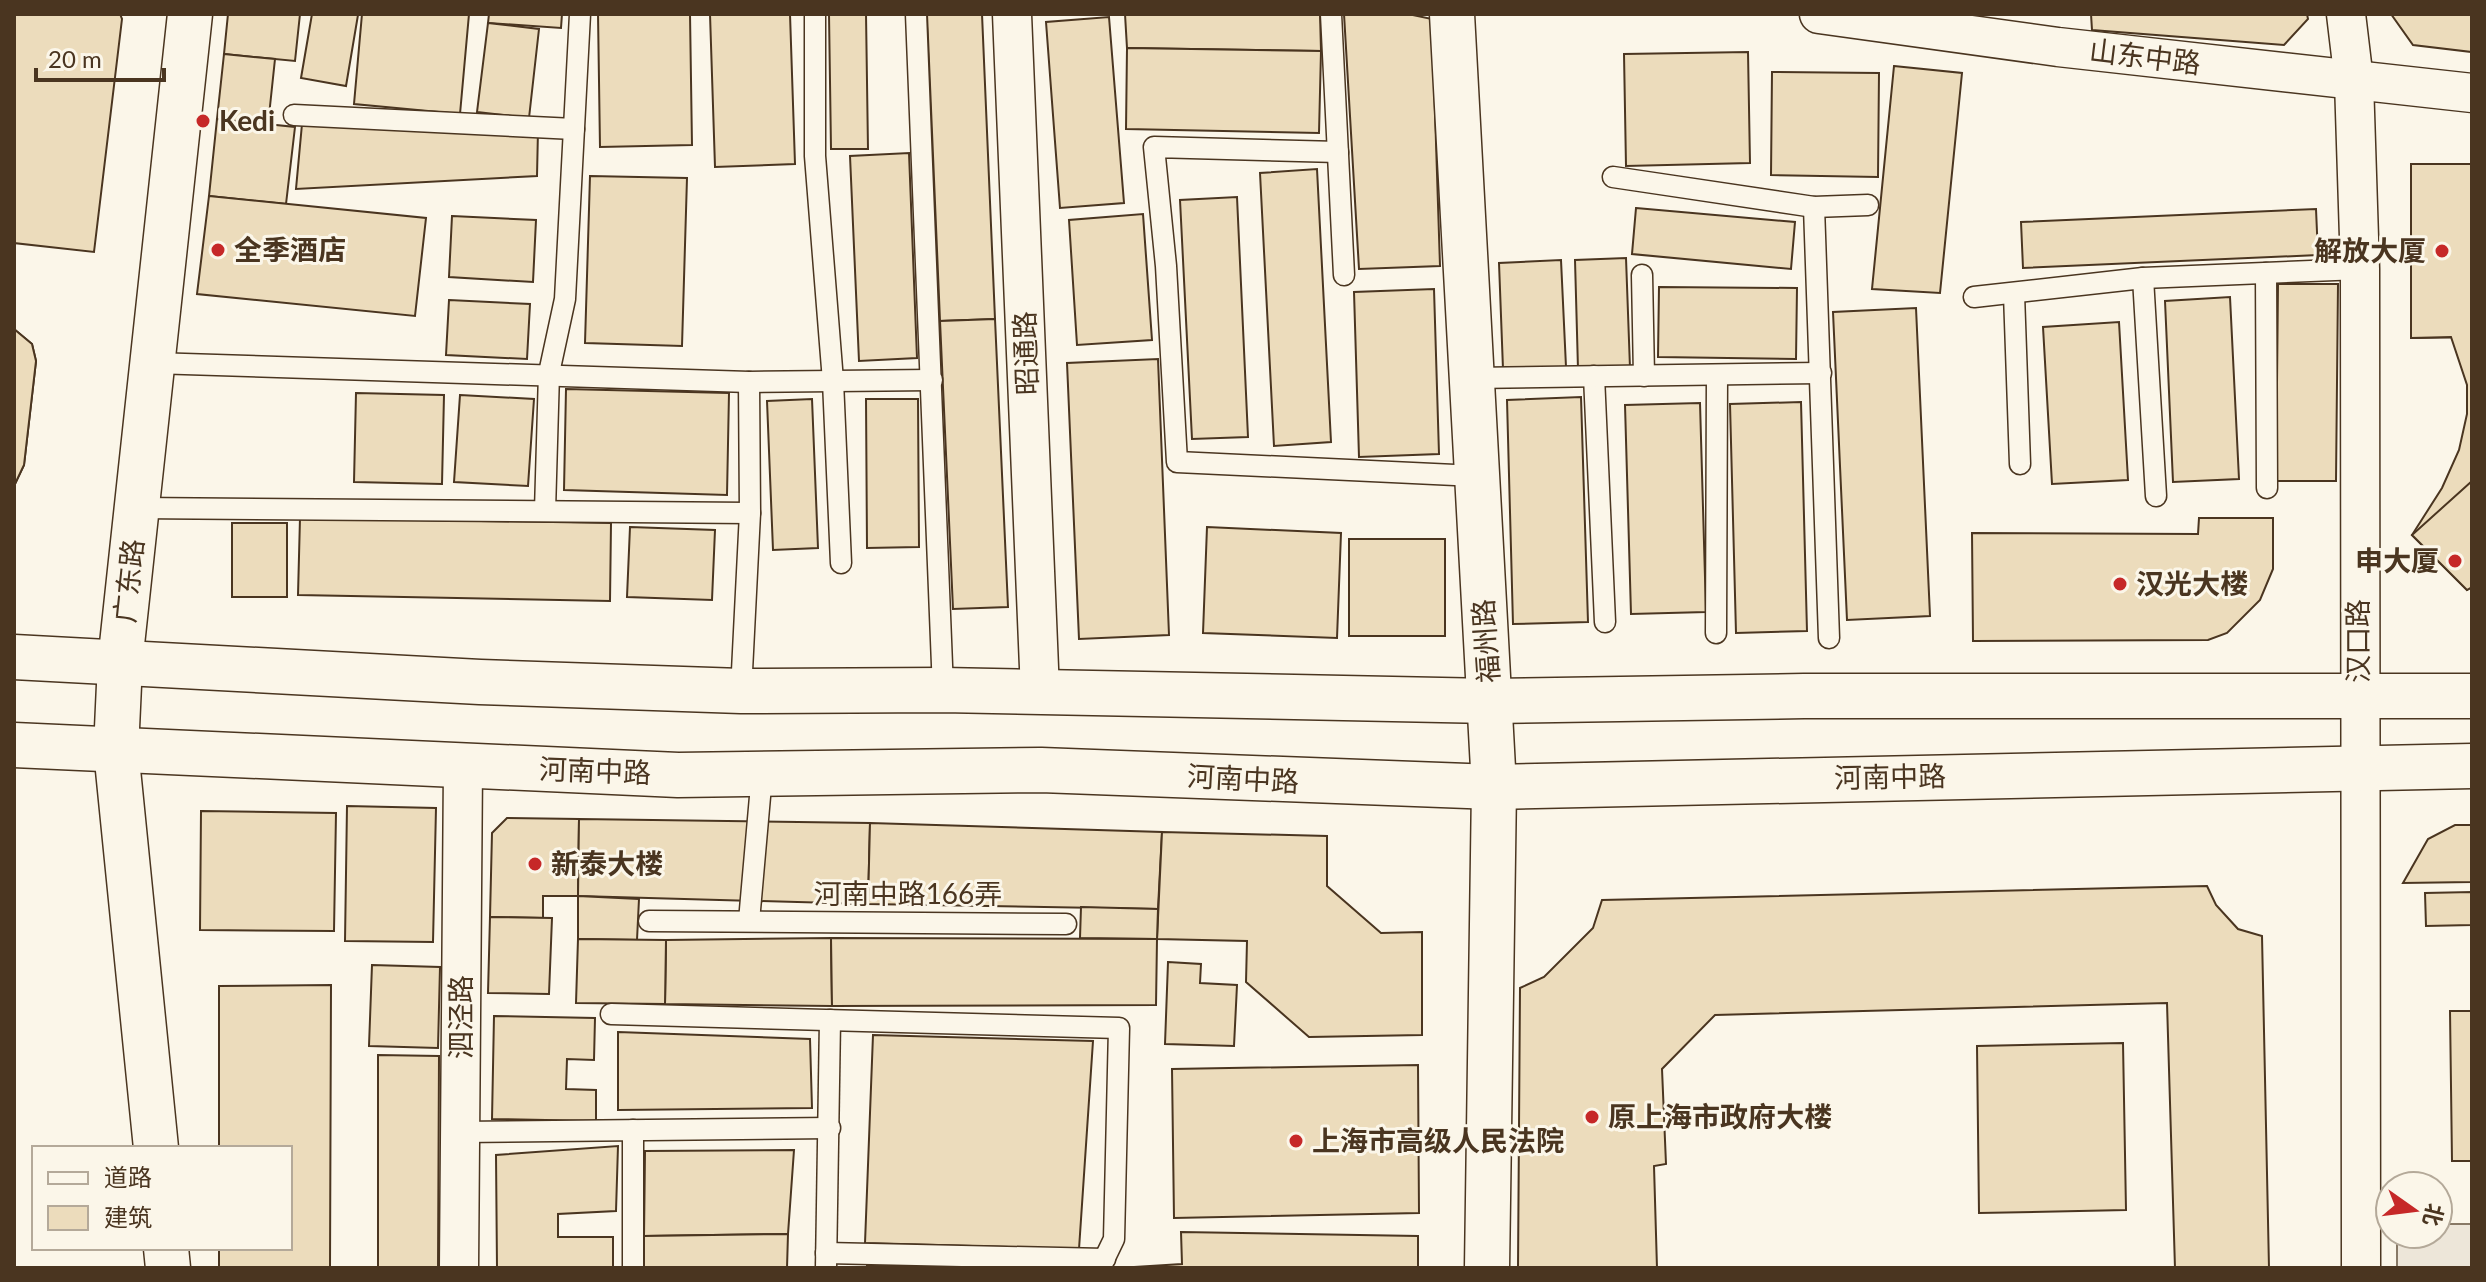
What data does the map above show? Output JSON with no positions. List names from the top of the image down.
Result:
{
  "streets": {
    "main road": ["广东路", "福州路", "河南中路"],
    "street": [
      "山东中路",
      "昭通路",
      "汉口路",
      "泗泾路"
    ],
    "lane": ["河南中路166弄"]
  },
  "crossings": [
    ["山东中路", "汉口路"],
    ["广东路", "河南中路"],
    ["福州路", "河南中路"],
    ["汉口路", "河南中路"],
    ["河南中路", "泗泾路"]
  ],
  "places": [
    "Kedi",
    "全季酒店",
    "解放大厦",
    "申大厦",
    "汉光大楼",
    "新泰大楼",
    "原上海市政府大楼",
    "上海市高级人民法院"
  ],
  "legend": ["道路", "建筑"],
  "scale_bar": "20 m",
  "north": "right"
}
